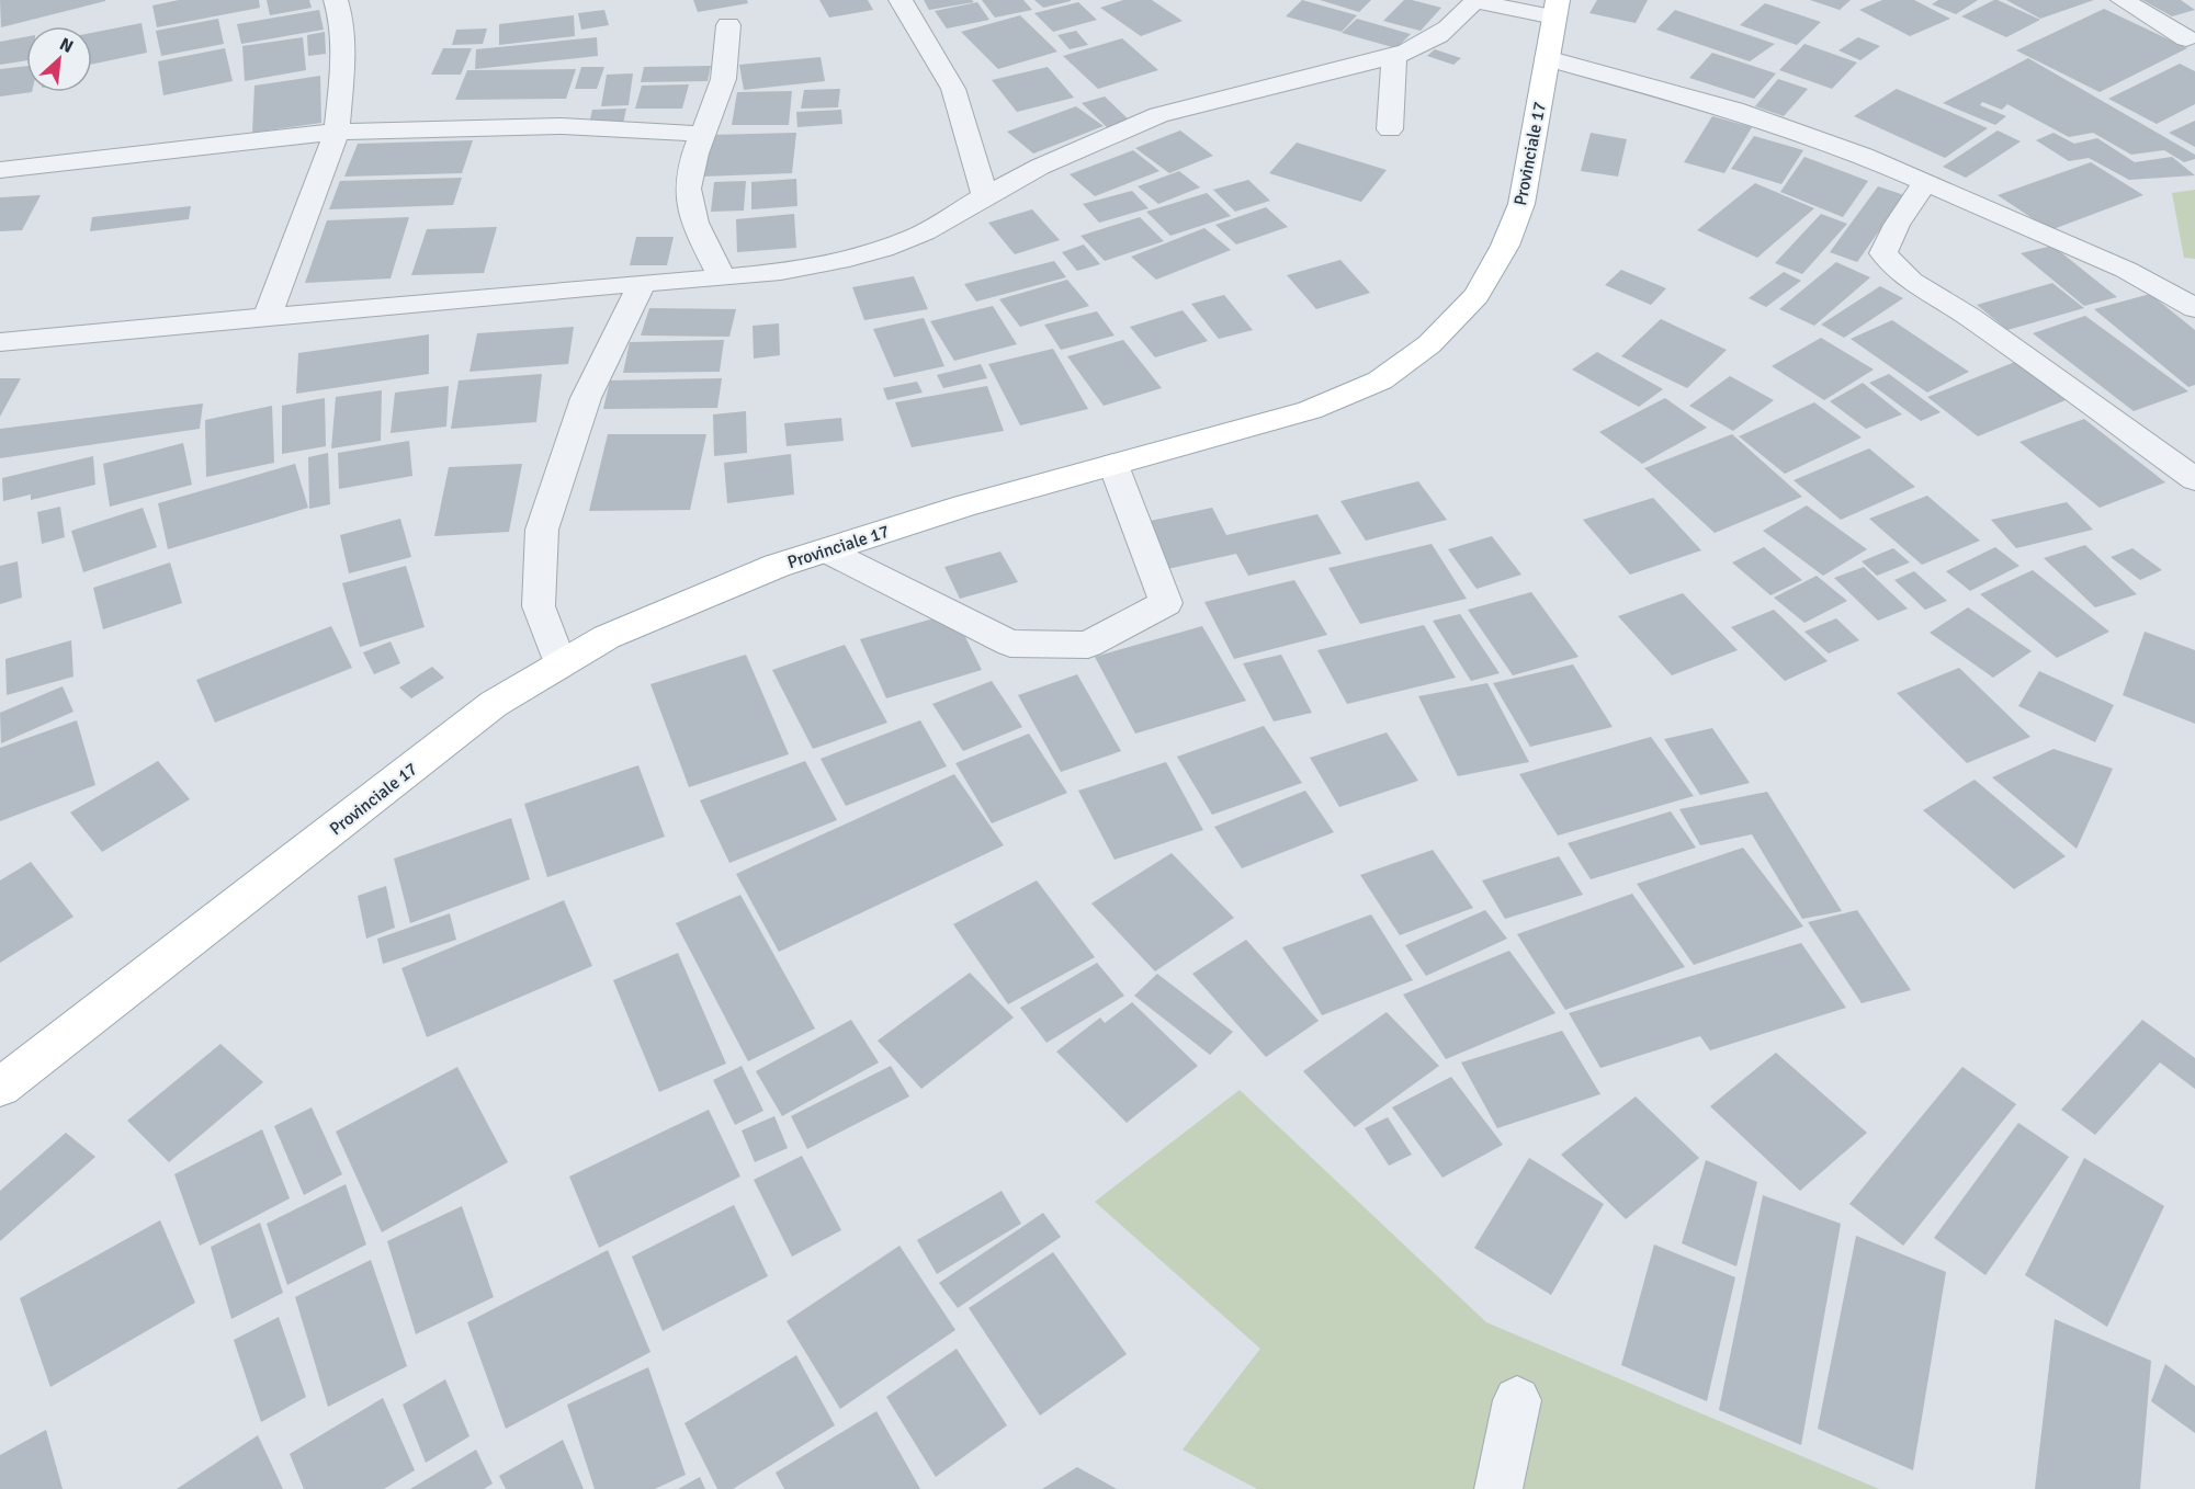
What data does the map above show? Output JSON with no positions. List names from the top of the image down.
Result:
{
  "streets": {
    "main road": ["Provinciale 17"]
  },
  "north": "top right"
}
